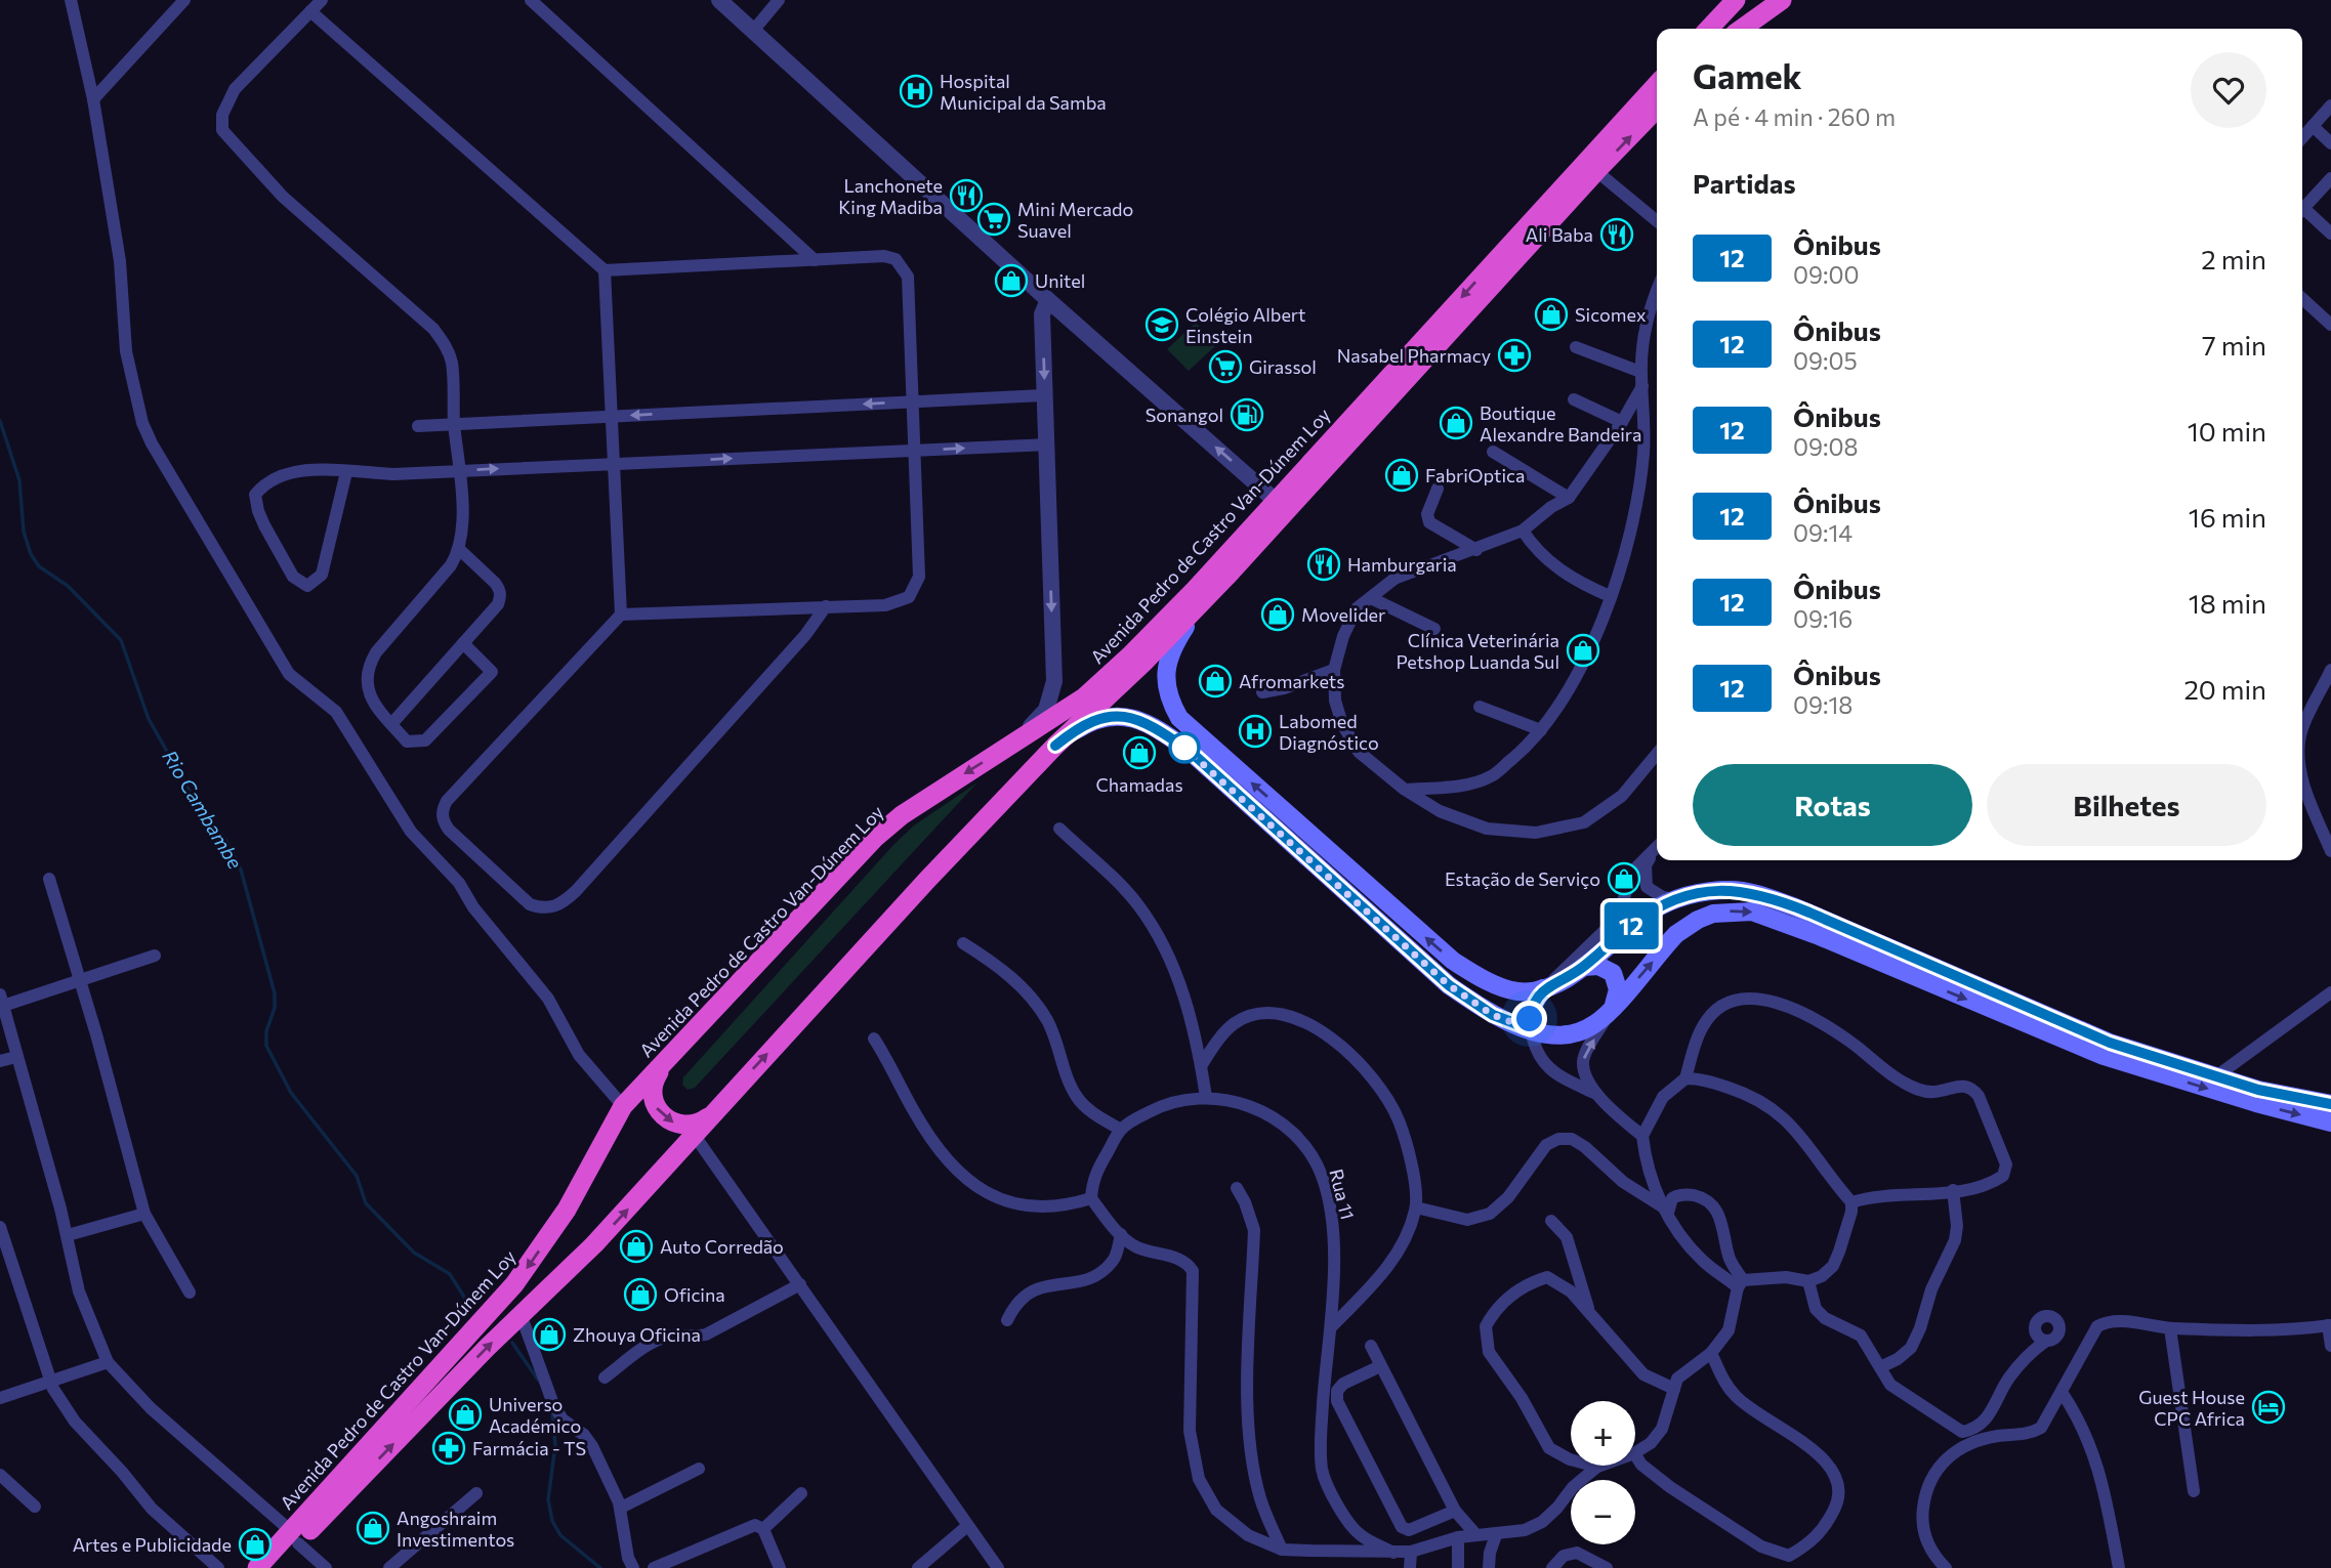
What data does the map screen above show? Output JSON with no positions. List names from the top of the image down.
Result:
{
  "streets": {
    "highway": ["Avenida Pedro de Castro Van-Dúnem Loy"],
    "street": ["Rua 11"]
  },
  "water": ["Rio Cambambe"],
  "places": {
    "hospital": ["Hospital Municipal da Samba", "Labomed Diagnóstico"],
    "restaurant": ["Lanchonete King Madiba", "Ali Baba", "Hamburgaria"],
    "supermarket": ["Mini Mercado Suavel", "Girassol"],
    "shop": [
      "Unitel",
      "Sicomex",
      "Boutique Alexandre Bandeira",
      "FabriOptica",
      "Movelider",
      "Clínica Veterinária Petshop Luanda Sul",
      "Afromarkets",
      "Chamadas",
      "Estação de Serviço",
      "Auto Corredão",
      "Oficina",
      "Zhouya Oficina",
      "Universo Académico",
      "Angoshraim Investimentos",
      "Artes e Publicidade"
    ],
    "school or university": ["Colégio Albert Einstein"],
    "pharmacy": ["Nasabel Pharmacy", "Farmácia - TS"],
    "fuel station": ["Sonangol"],
    "hotel": ["Guest House CPC Africa"]
  },
  "lines": ["bus line 12"],
  "page": {
    "on_map": "12",
    "heading": [
      ["Gamek", "A pé · 4 min · 260 m"],
      "Partidas"
    ],
    "list": [
      {
        "mark": "12",
        "name": "Ônibus",
        "note": "09:00",
        "value": "2 min"
      },
      {
        "mark": "12",
        "name": "Ônibus",
        "note": "09:05",
        "value": "7 min"
      },
      {
        "mark": "12",
        "name": "Ônibus",
        "note": "09:08",
        "value": "10 min"
      },
      {
        "mark": "12",
        "name": "Ônibus",
        "note": "09:14",
        "value": "16 min"
      },
      {
        "mark": "12",
        "name": "Ônibus",
        "note": "09:16",
        "value": "18 min"
      },
      {
        "mark": "12",
        "name": "Ônibus",
        "note": "09:18",
        "value": "20 min"
      }
    ],
    "buttons": ["Rotas", "Bilhetes"],
    "map_buttons": ["+", "−"]
  }
}
